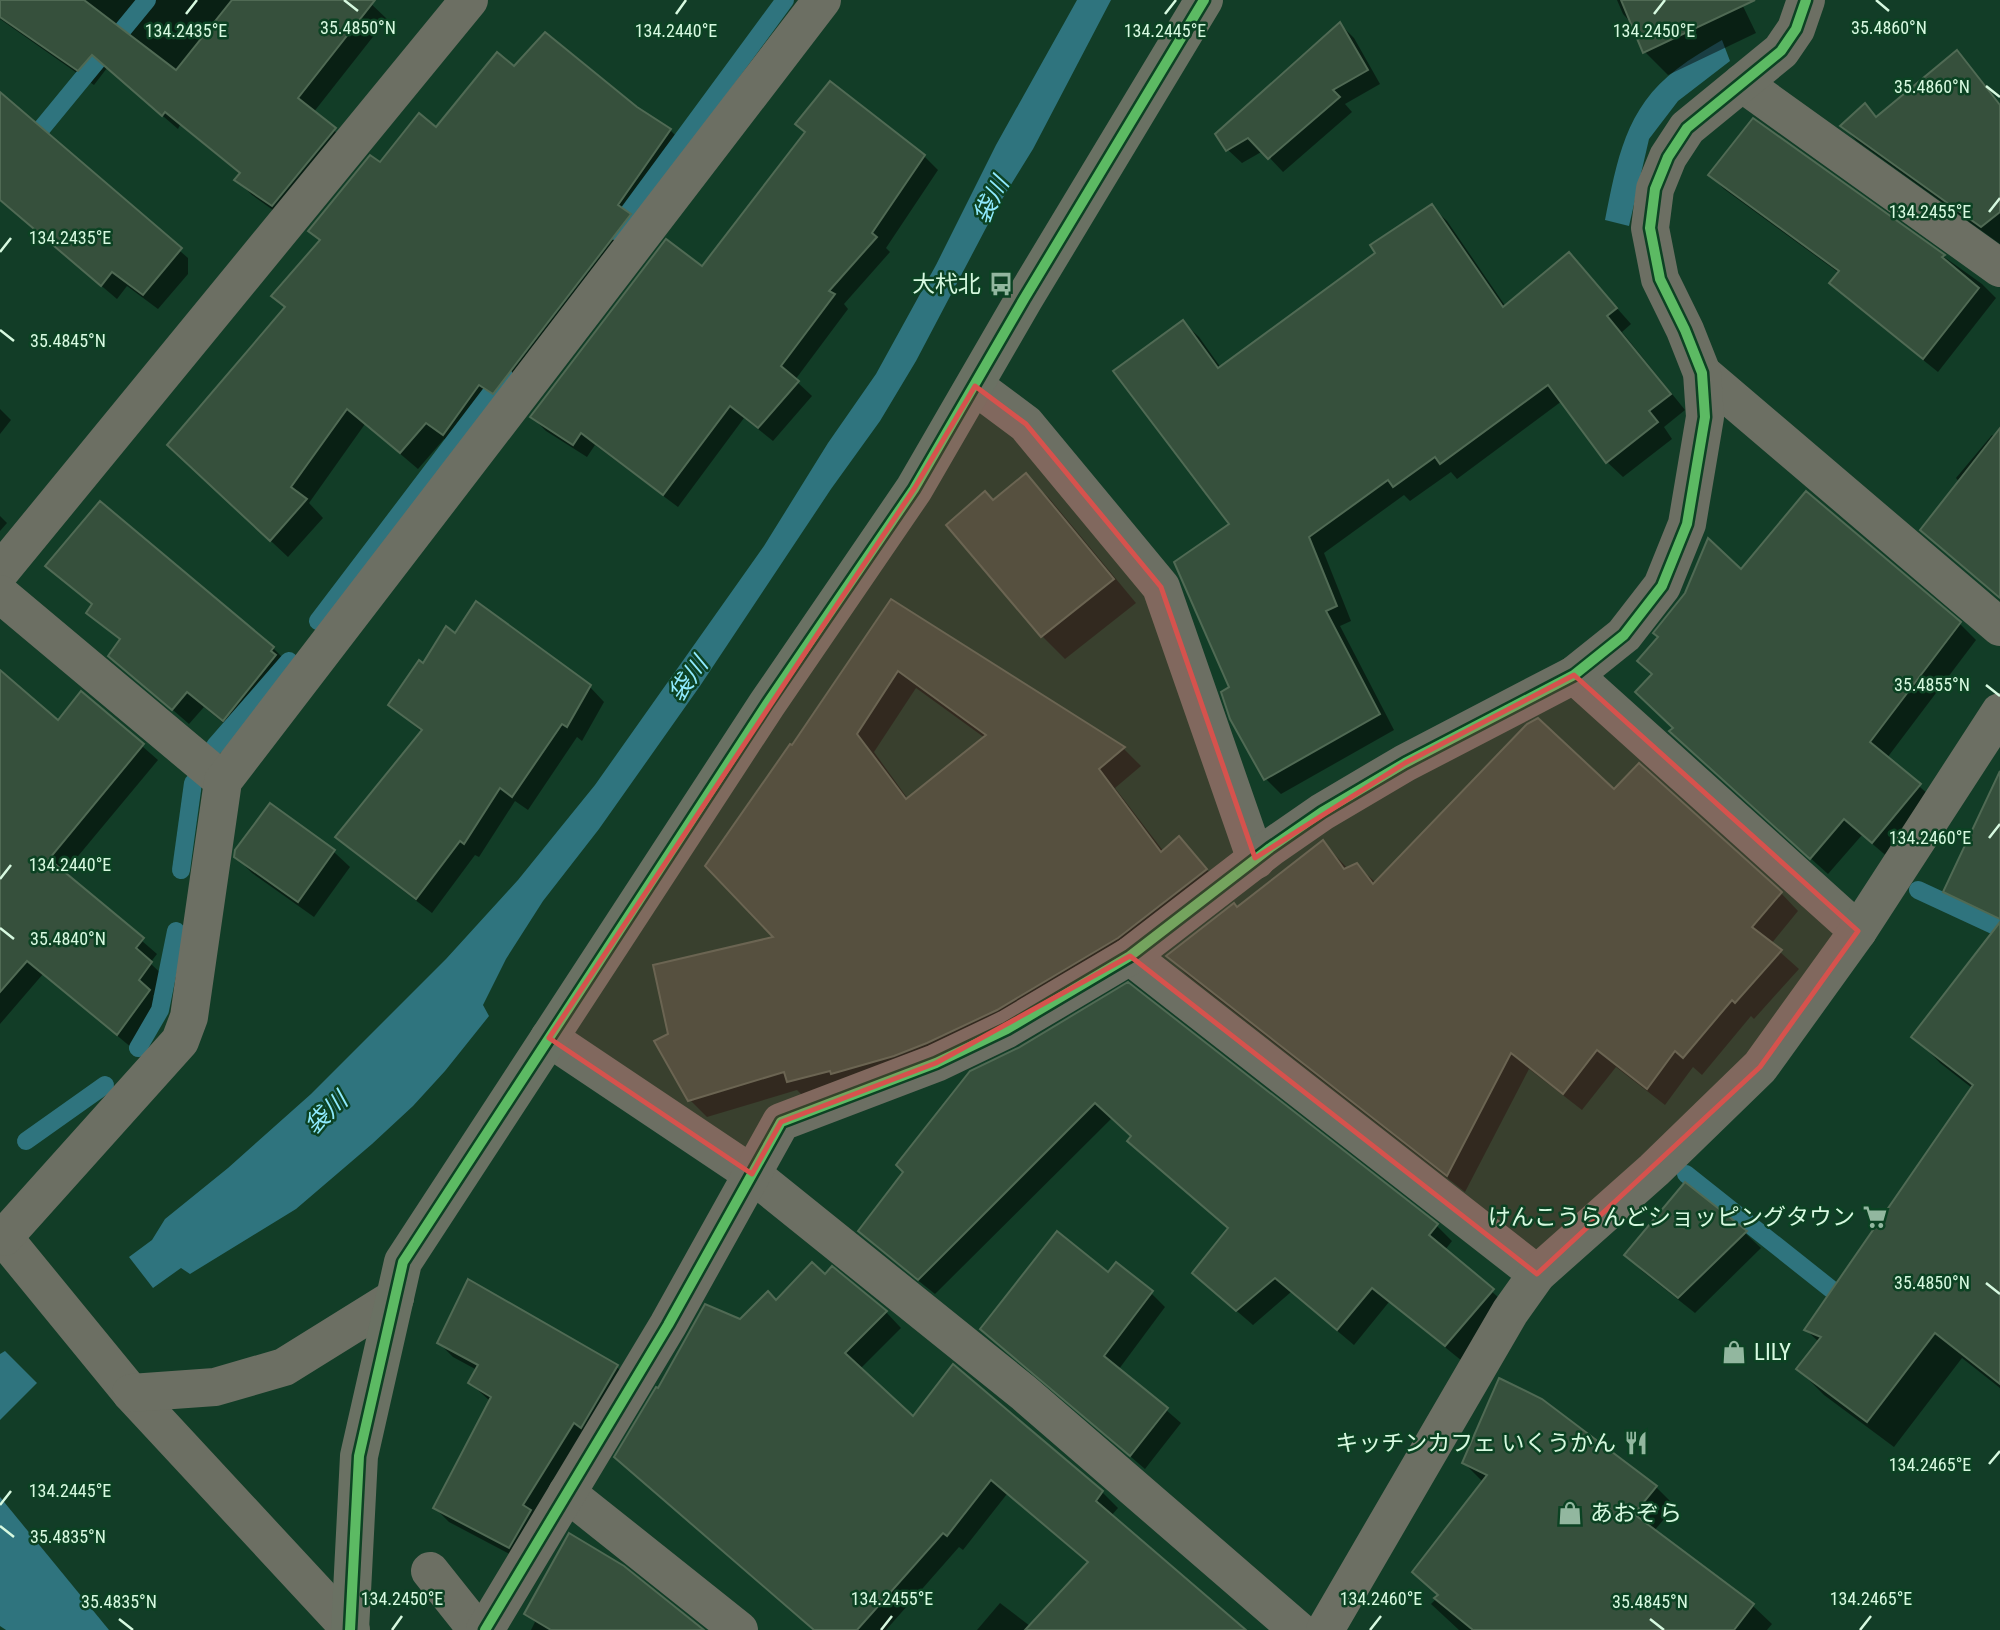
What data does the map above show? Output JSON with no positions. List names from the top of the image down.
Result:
{
  "water": ["袋川"],
  "places": {
    "bus stop": ["大杙北"],
    "supermarket": ["けんこうらんどショッピングタウン"],
    "shop": ["LILY", "あおぞら"],
    "restaurant": ["キッチンカフェ いくうかん"]
  },
  "coordinates": [
    "35.4850°N",
    "35.4860°N",
    "134.2440°E",
    "134.2445°E",
    "134.2435°E",
    "134.2450°E",
    "134.2455°E",
    "35.4845°N",
    "35.4855°N",
    "134.2460°E",
    "35.4840°N",
    "134.2465°E",
    "35.4835°N"
  ]
}
